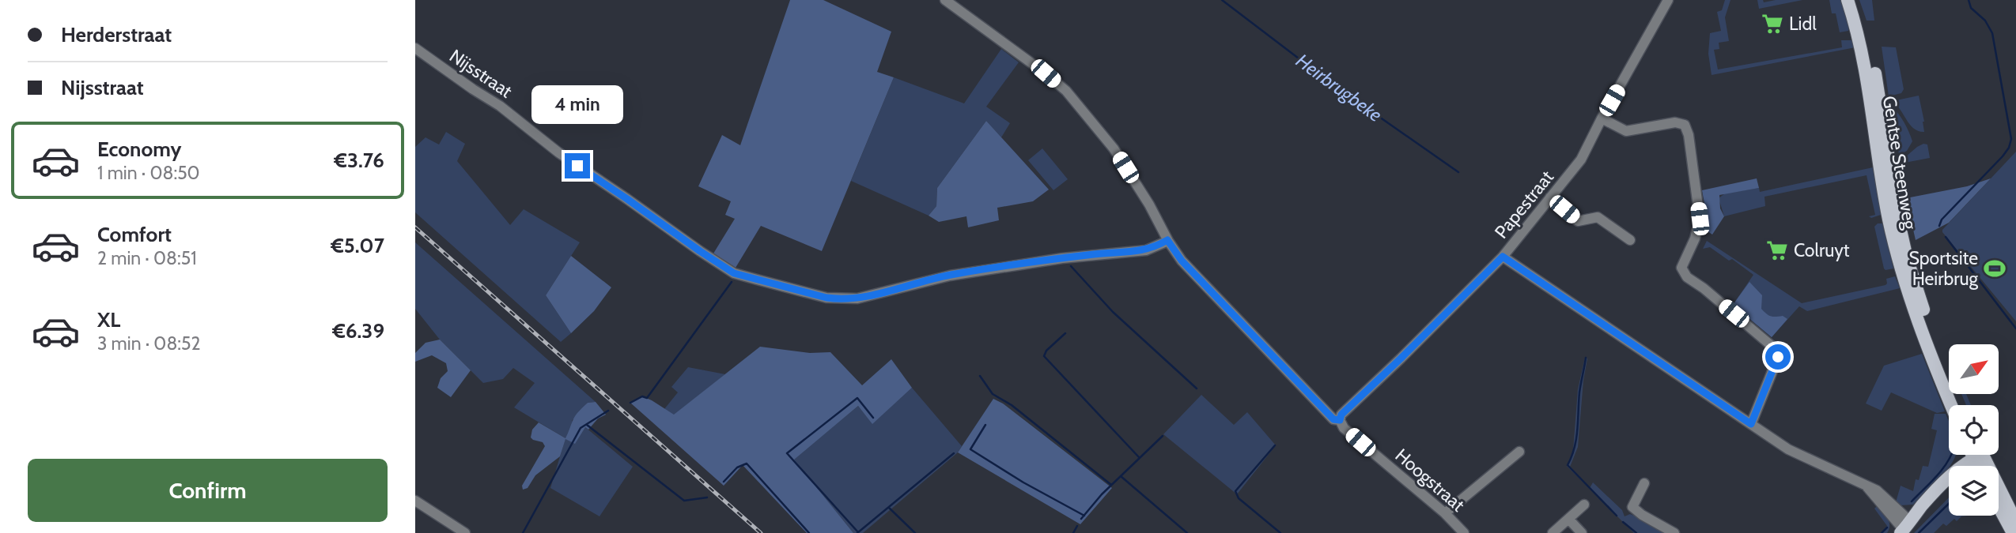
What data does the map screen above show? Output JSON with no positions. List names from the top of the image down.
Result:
{
  "streets": {
    "main road": ["Gentse Steenweg"],
    "street": ["Nijsstraat", "Papestraat", "Hoogstraat"]
  },
  "crossings": [
    ["Nijsstraat", "Hoogstraat"],
    ["Papestraat", "Hoogstraat"]
  ],
  "water": ["Heirbrugbeke"],
  "places": {
    "supermarket": ["Lidl", "Colruyt"],
    "sports": ["Sportsite Heirbrug"]
  },
  "north": "top right",
  "page": {
    "banner": ["Herderstraat", "Nijsstraat"],
    "bubble": "4 min",
    "list": [
      {
        "name": "Economy",
        "note": "1 min · 08:50",
        "value": "€3.76"
      },
      {
        "name": "Comfort",
        "note": "2 min · 08:51",
        "value": "€5.07"
      },
      {
        "name": "XL",
        "note": "3 min · 08:52",
        "value": "€6.39"
      }
    ],
    "buttons": "Confirm"
  }
}
